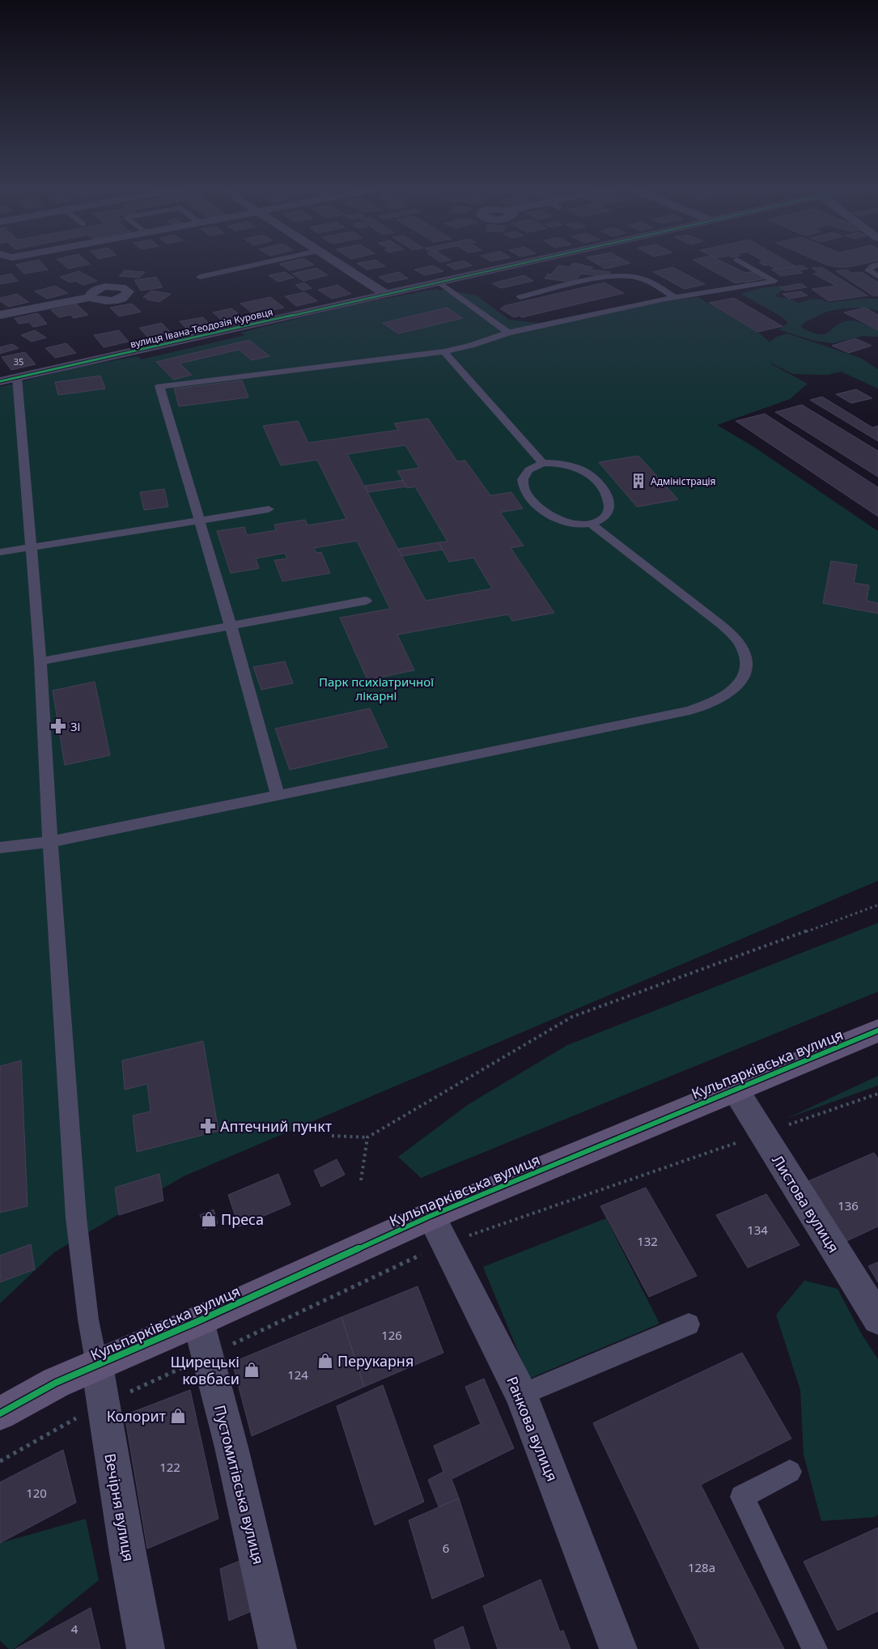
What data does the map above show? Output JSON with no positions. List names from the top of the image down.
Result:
{
  "streets": {
    "main road": ["Кульпарківська вулиця"],
    "street": [
      "вулиця Івана-Теодозія Куровця",
      "Листова вулиця",
      "Ранкова вулиця",
      "Пустомитівська вулиця",
      "Вечірня вулиця"
    ]
  },
  "crossings": [
    ["Кульпарківська вулиця", "Листова вулиця"],
    ["Кульпарківська вулиця", "Ранкова вулиця"],
    ["Кульпарківська вулиця", "Пустомитівська вулиця"],
    ["Кульпарківська вулиця", "Вечірня вулиця"]
  ],
  "parks": ["Парк психіатричної лікарні"],
  "places": {
    "building": ["Адміністрація"],
    "pharmacy": ["3і", "Аптечний пункт"],
    "shop": [
      "Преса",
      "Перукарня",
      "Щирецькі ковбаси",
      "Колорит"
    ]
  },
  "house_numbers": [
    "35",
    "136",
    "134",
    "132",
    "126",
    "124",
    "122",
    "120",
    "6",
    "128а",
    "4"
  ]
}
